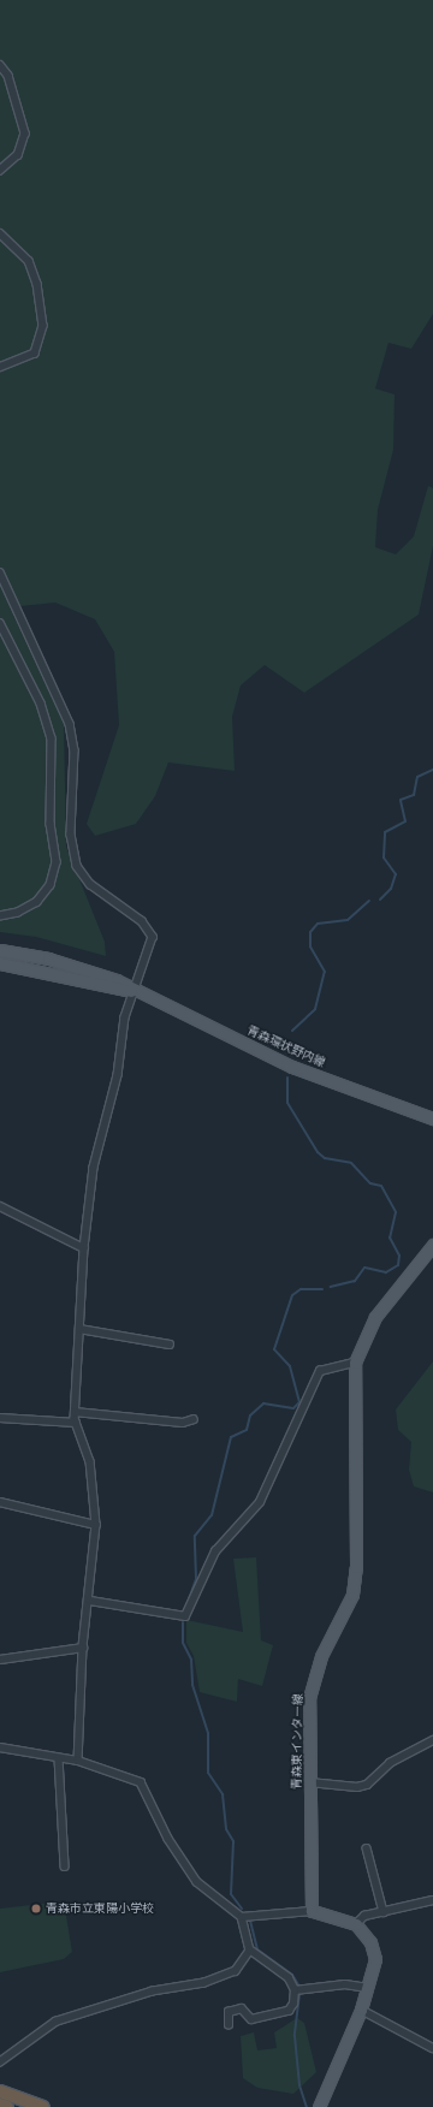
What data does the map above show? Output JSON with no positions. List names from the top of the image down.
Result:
{
  "streets": {
    "main road": ["青森環状野内線", "青森東インター線"]
  },
  "places": ["青森市立東陽小学校"]
}
